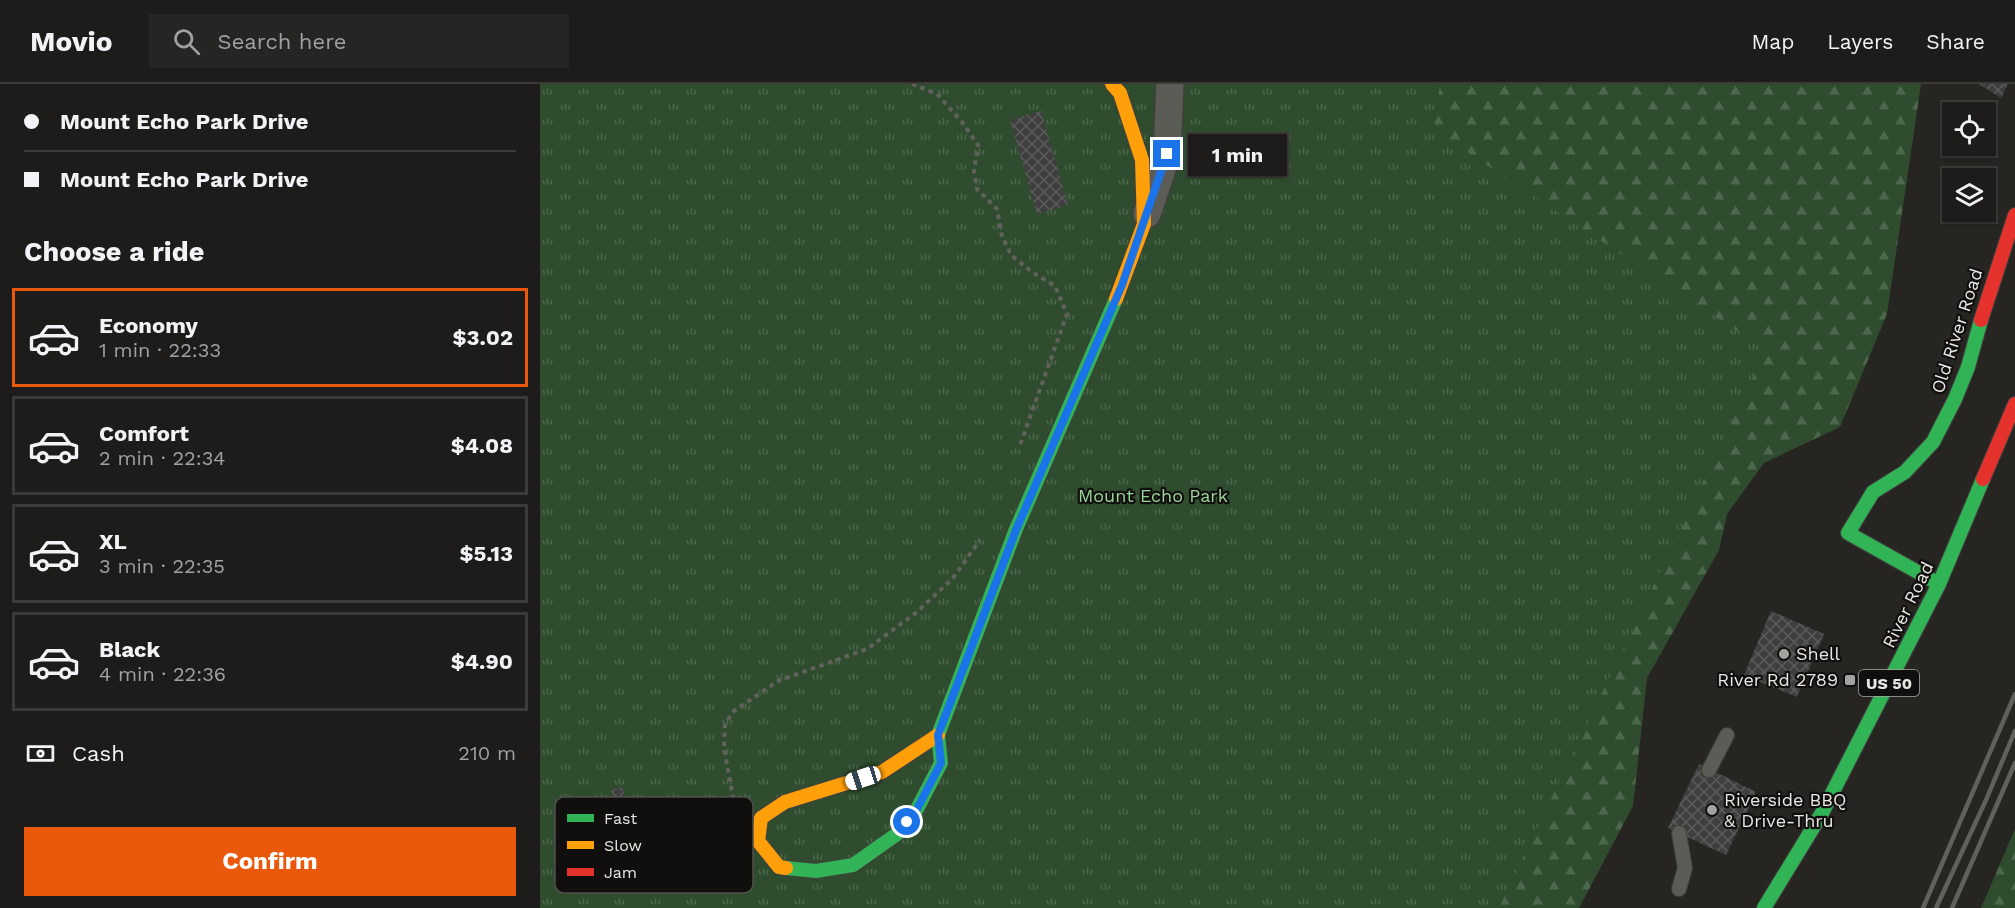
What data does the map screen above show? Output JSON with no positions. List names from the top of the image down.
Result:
{
  "streets": {
    "street": ["Old River Road", "River Road", "US 50"]
  },
  "crossings": [
    ["Old River Road", "River Road"]
  ],
  "parks": ["Mount Echo Park"],
  "places": {
    "other": ["Shell", "Riverside BBQ & Drive-Thru"],
    "transit": ["River Rd 2789"]
  },
  "legend": ["Fast", "Slow", "Jam"],
  "page": {
    "header": "Movio",
    "search": "Search here",
    "nav": ["Map", "Layers", "Share"],
    "banner": ["Mount Echo Park Drive", "Mount Echo Park Drive"],
    "bubble": "1 min",
    "heading": "Choose a ride",
    "list": [
      {
        "name": "Economy",
        "note": "1 min · 22:33",
        "value": "$3.02"
      },
      {
        "name": "Comfort",
        "note": "2 min · 22:34",
        "value": "$4.08"
      },
      {
        "name": "XL",
        "note": "3 min · 22:35",
        "value": "$5.13"
      },
      {
        "name": "Black",
        "note": "4 min · 22:36",
        "value": "$4.90"
      }
    ],
    "pay": ["Cash", "210 m"],
    "buttons": "Confirm"
  }
}
